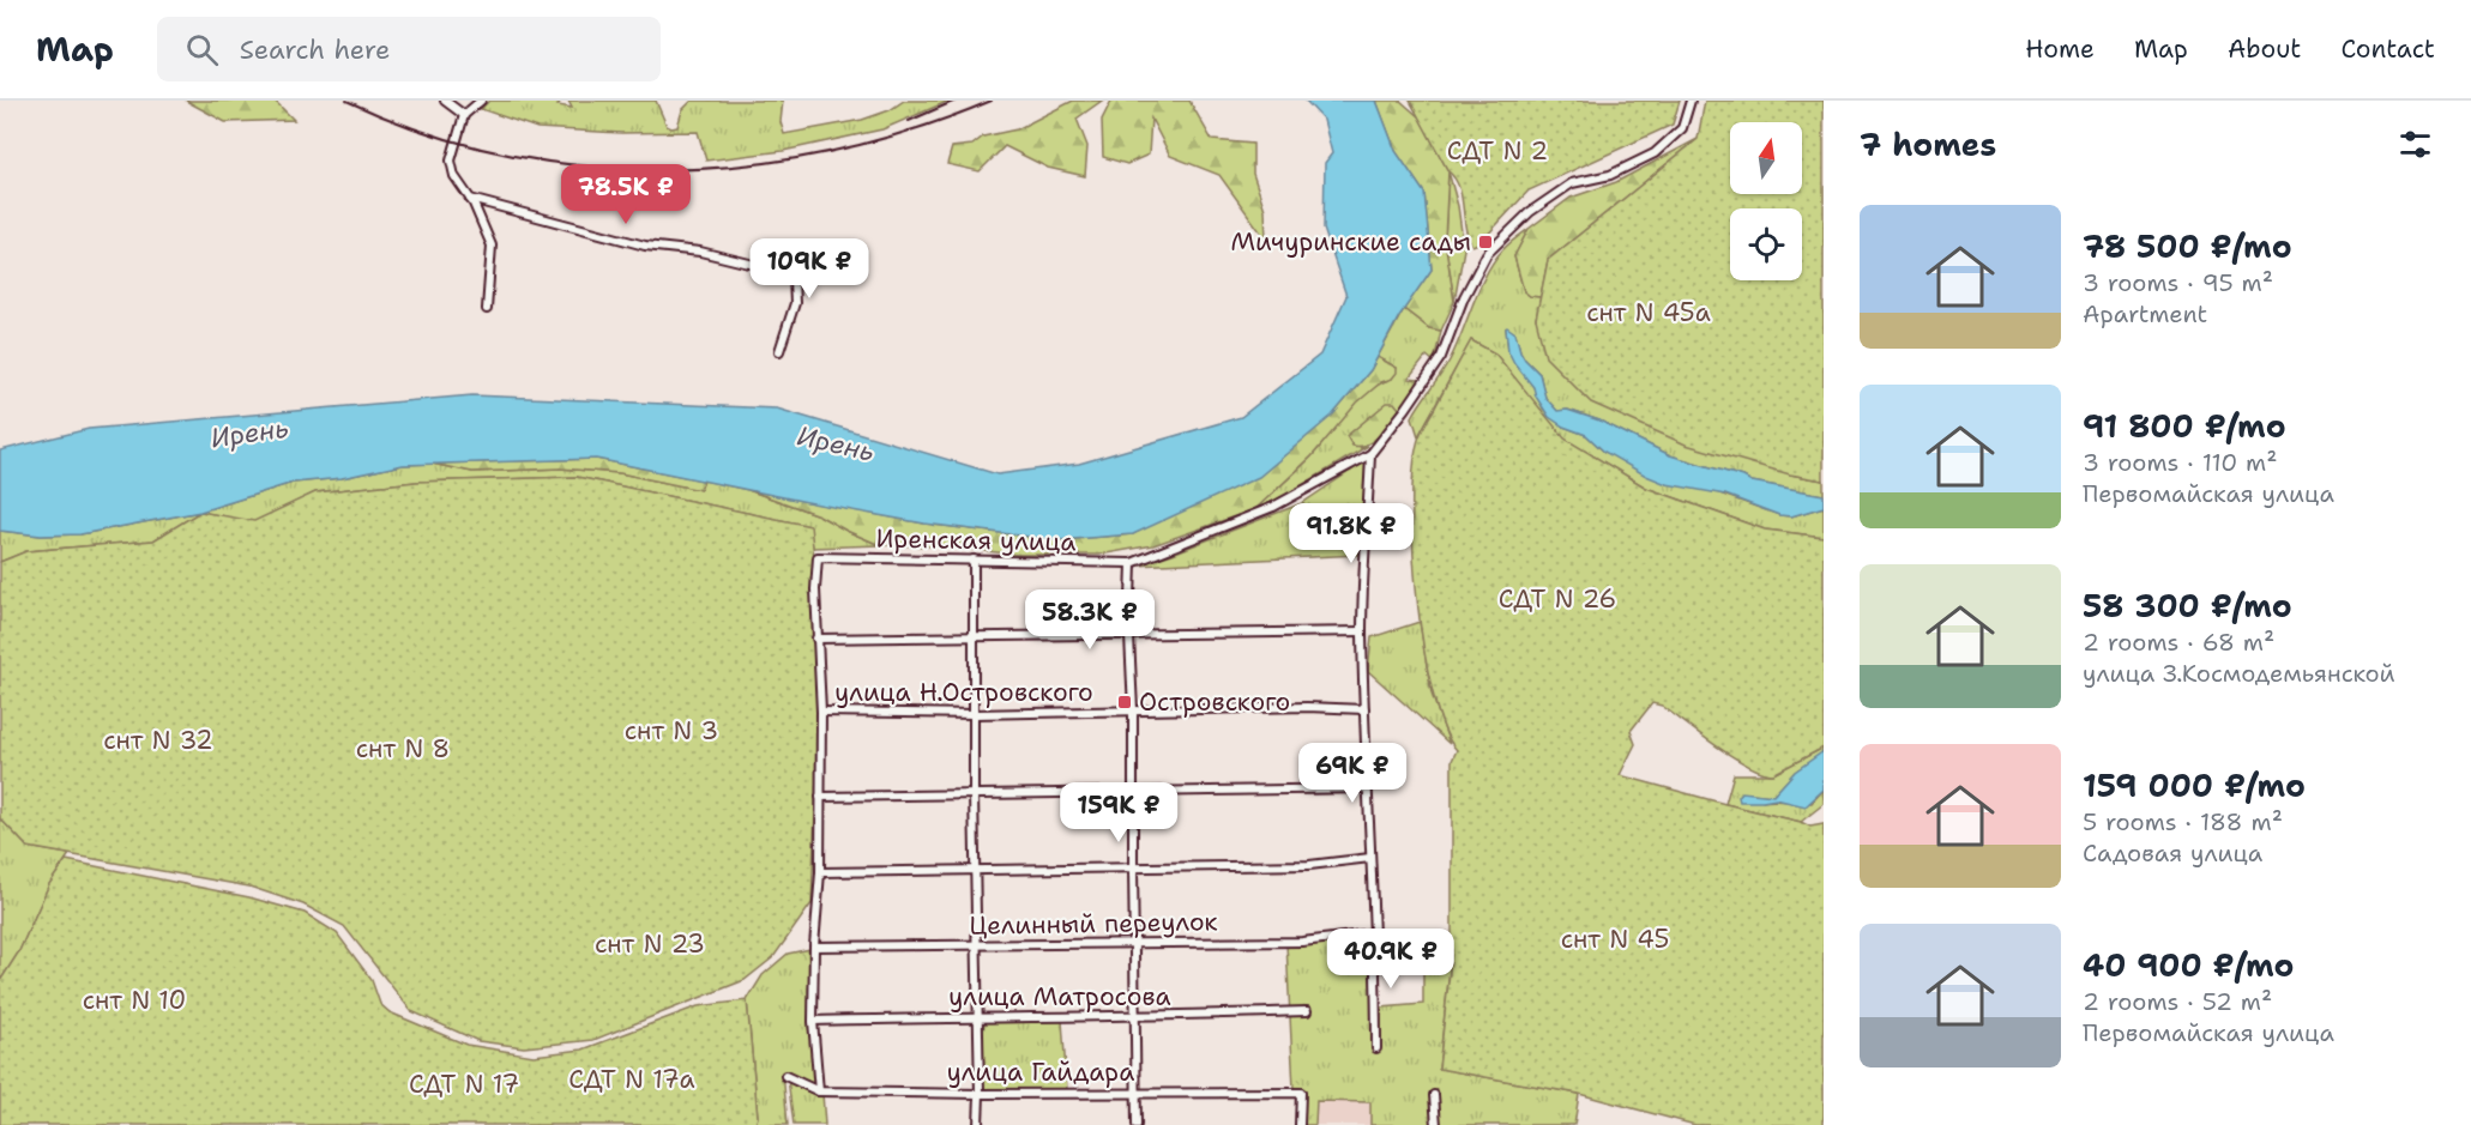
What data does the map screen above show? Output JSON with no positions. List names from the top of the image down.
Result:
{
  "streets": {
    "street": [
      "Иренская улица",
      "улица Н.Островского",
      "Целинный переулок",
      "улица Матросова",
      "улица Гайдара"
    ]
  },
  "water": ["Ирень"],
  "parks": [
    "СДТ N 2",
    "снт N 45а",
    "СДТ N 26",
    "снт N 3",
    "снт N 32",
    "снт N 8",
    "снт N 45",
    "снт N 23",
    "снт N 10",
    "СДТ N 17а",
    "СДТ N 17"
  ],
  "places": {
    "transit": ["Мичуринские сады", "Островского"]
  },
  "north": "top",
  "page": {
    "header": "Map",
    "search": "Search here",
    "nav": [
      "Home",
      "Map",
      "About",
      "Contact"
    ],
    "heading": "7 homes",
    "price": [
      "78.5K ₽",
      "109K ₽",
      "91.8K ₽",
      "58.3K ₽",
      "69K ₽",
      "159K ₽",
      "40.9K ₽"
    ],
    "list": [
      {
        "name": "78 500 ₽/mo",
        "note": "3 rooms · 95 m² · Apartment"
      },
      {
        "name": "91 800 ₽/mo",
        "note": "3 rooms · 110 m² · Первомайская улица"
      },
      {
        "name": "58 300 ₽/mo",
        "note": "2 rooms · 68 m² · улица З.Космодемьянской"
      },
      {
        "name": "159 000 ₽/mo",
        "note": "5 rooms · 188 m² · Садовая улица"
      },
      {
        "name": "40 900 ₽/mo",
        "note": "2 rooms · 52 m² · Первомайская улица"
      }
    ]
  }
}
